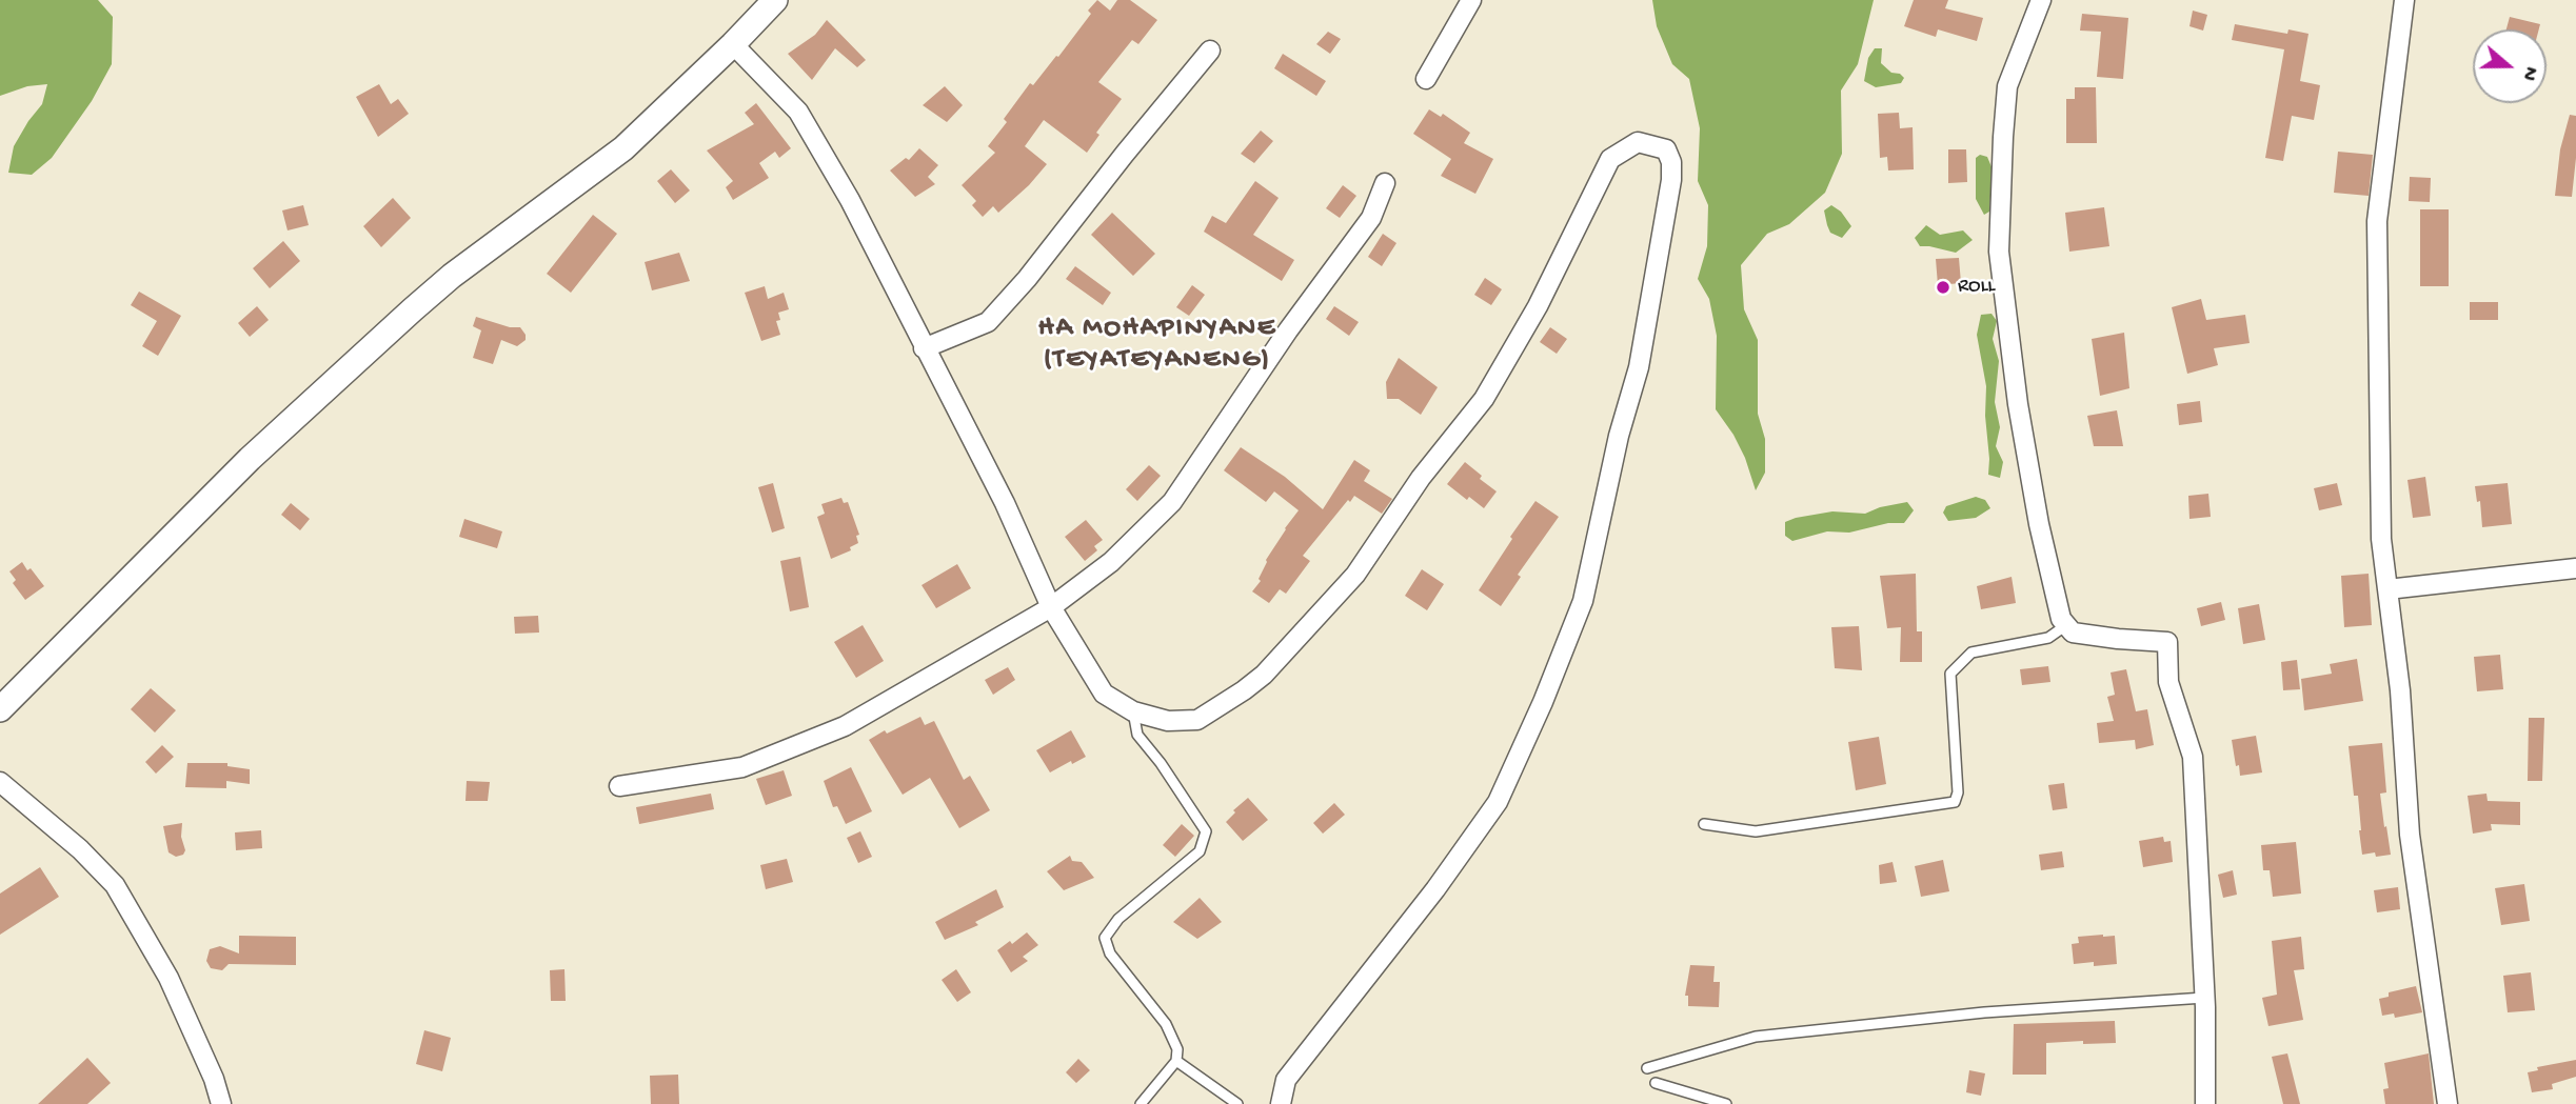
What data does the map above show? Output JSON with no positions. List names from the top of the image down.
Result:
{
  "districts": ["HA MOHAPINYANE (TEYATEYANENG)"],
  "places": ["ROLL"],
  "north": "right"
}
